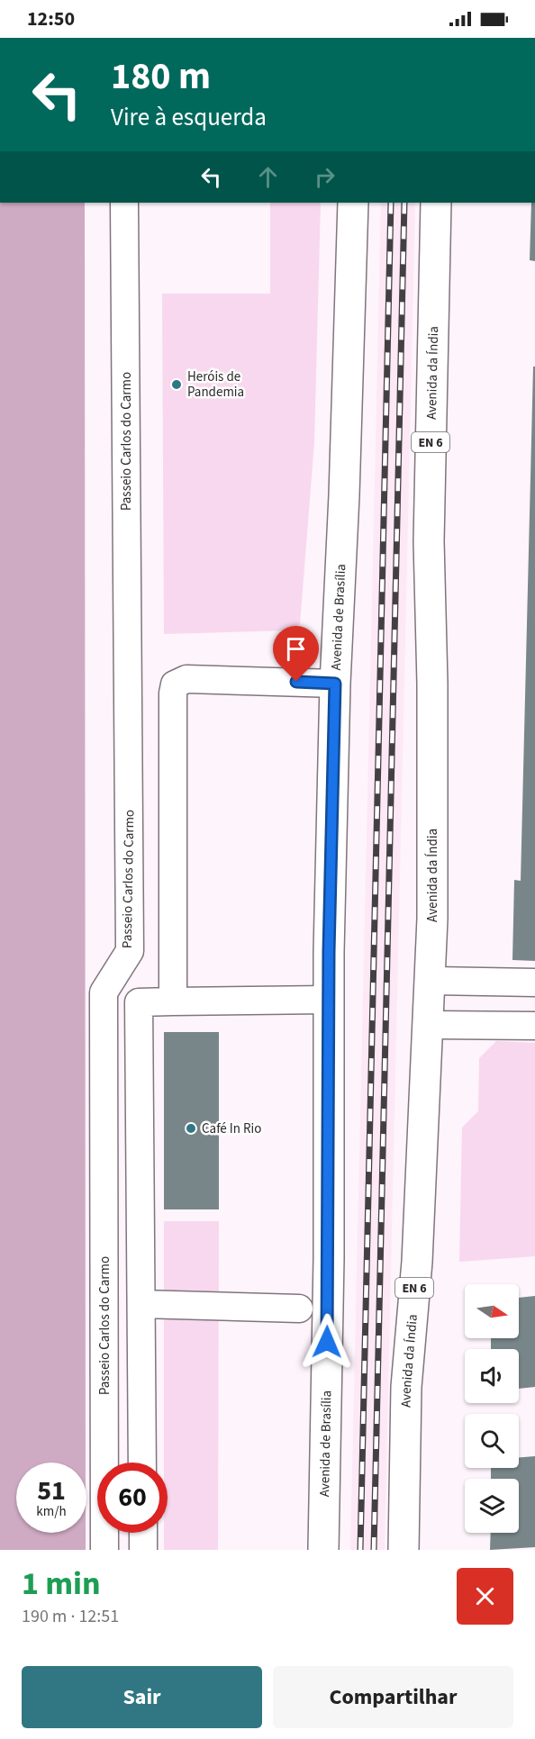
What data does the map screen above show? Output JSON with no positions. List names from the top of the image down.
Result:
{
  "streets": {
    "main road": ["Avenida da Índia", "EN 6", "Avenida de Brasília"],
    "street": ["Passeio Carlos do Carmo"]
  },
  "places": ["Heróis de Pandemia", "Café In Rio"],
  "north": "right",
  "page": {
    "status": "12:50",
    "turn": ["180 m", "Vire à esquerda"],
    "speed": "51 km/h",
    "limit": "60",
    "heading": ["1 min", "190 m · 12:51"],
    "buttons": ["Sair", "Compartilhar"]
  }
}
